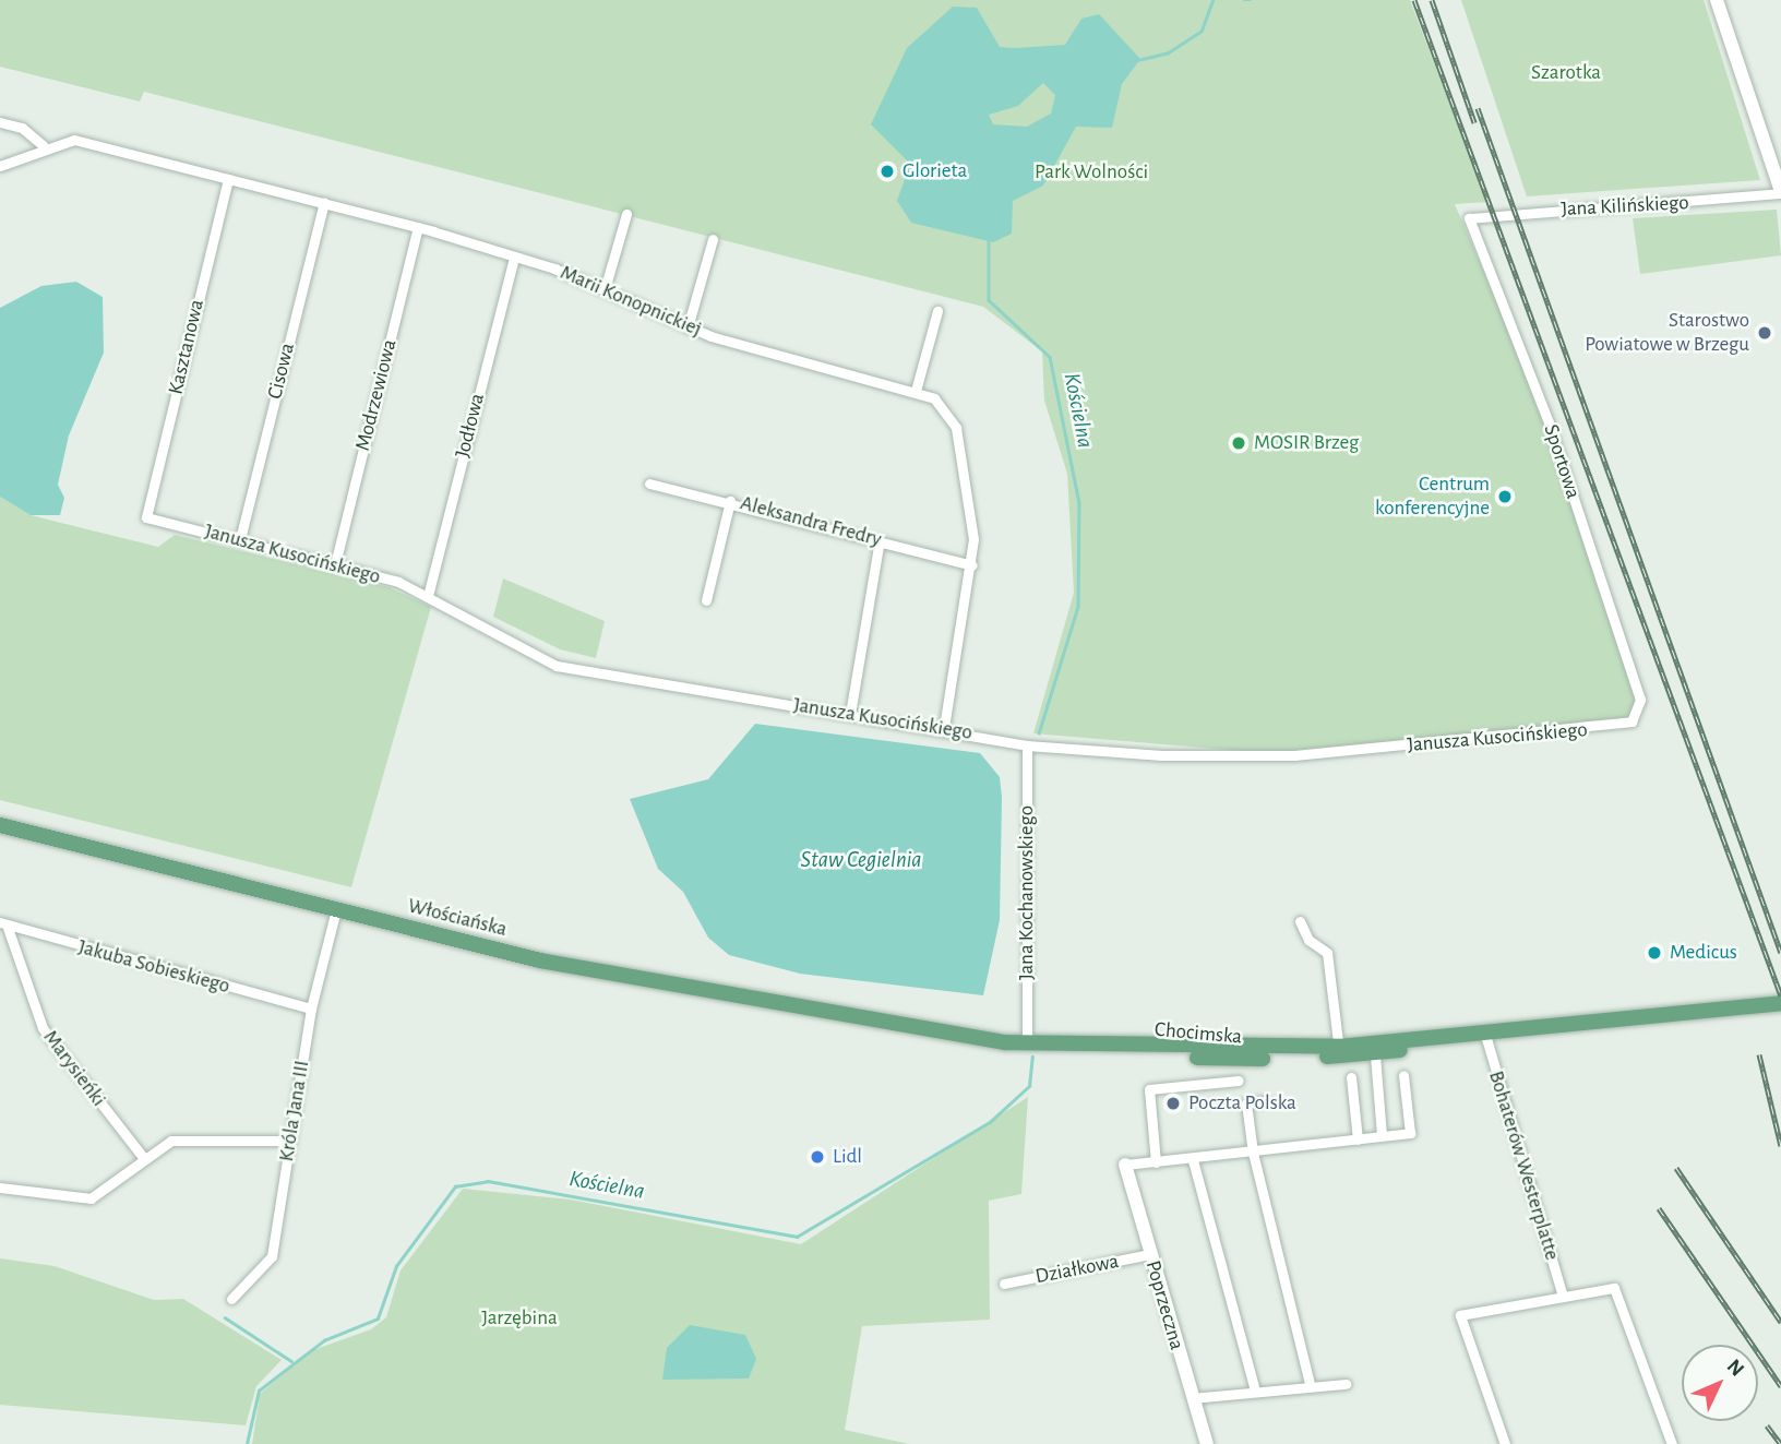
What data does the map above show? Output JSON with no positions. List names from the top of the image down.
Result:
{
  "streets": {
    "main road": ["Włościańska", "Chocimska"],
    "street": [
      "Jana Kilińskiego",
      "Marii Konopnickiej",
      "Kasztanowa",
      "Cisowa",
      "Modrzewiowa",
      "Jodłowa",
      "Sportowa",
      "Aleksandra Fredry",
      "Janusza Kusocińskiego",
      "Jana Kochanowskiego",
      "Jakuba Sobieskiego",
      "Marysieńki",
      "Króla Jana III",
      "Bohaterów Westerplatte",
      "Działkowa",
      "Poprzeczna"
    ]
  },
  "crossings": [
    ["Jana Kilińskiego", "Sportowa"],
    ["Marii Konopnickiej", "Kasztanowa"],
    ["Marii Konopnickiej", "Cisowa"],
    ["Marii Konopnickiej", "Modrzewiowa"],
    ["Marii Konopnickiej", "Jodłowa"],
    ["Marii Konopnickiej", "Aleksandra Fredry"],
    ["Marii Konopnickiej", "Janusza Kusocińskiego"],
    ["Kasztanowa", "Janusza Kusocińskiego"],
    ["Cisowa", "Janusza Kusocińskiego"],
    ["Modrzewiowa", "Janusza Kusocińskiego"],
    ["Jodłowa", "Janusza Kusocińskiego"],
    ["Sportowa", "Janusza Kusocińskiego"],
    ["Janusza Kusocińskiego", "Jana Kochanowskiego"],
    ["Jana Kochanowskiego", "Włościańska"],
    ["Włościańska", "Chocimska"],
    ["Włościańska", "Króla Jana III"],
    ["Jakuba Sobieskiego", "Marysieńki"],
    ["Jakuba Sobieskiego", "Króla Jana III"],
    ["Chocimska", "Bohaterów Westerplatte"],
    ["Działkowa", "Poprzeczna"]
  ],
  "water": ["Kościelna", "Staw Cegielnia"],
  "parks": ["Szarotka", "Park Wolności", "Jarzębina"],
  "places": [
    "Glorieta",
    "Starostwo Powiatowe w Brzegu",
    "MOSIR Brzeg",
    "Centrum konferencyjne",
    "Medicus",
    "Poczta Polska",
    "Lidl"
  ],
  "north": "top right"
}
